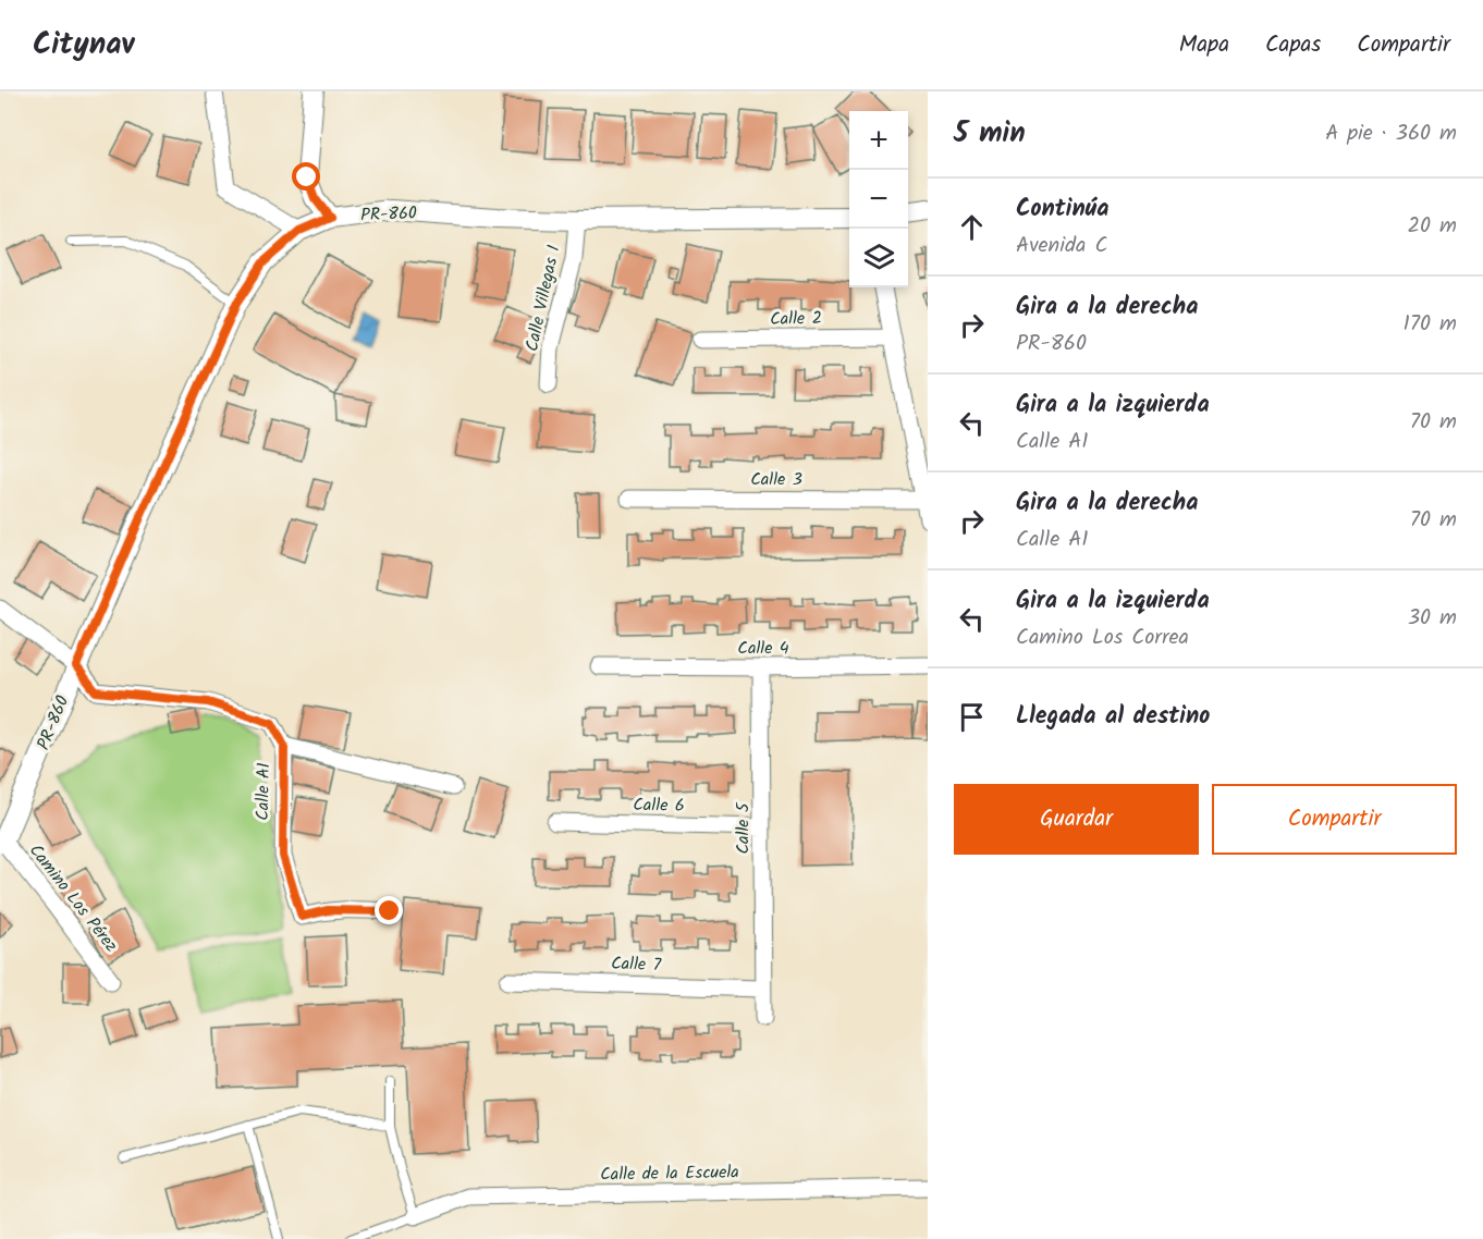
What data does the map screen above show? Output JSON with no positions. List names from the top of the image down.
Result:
{
  "streets": {
    "street": [
      "PR-860",
      "Calle Villegas I",
      "Calle 2",
      "Calle 3",
      "Calle 4",
      "Calle A1",
      "Calle 6",
      "Calle 5",
      "Camino Los Pérez",
      "Calle 7",
      "Calle de la Escuela"
    ]
  },
  "crossings": [
    ["PR-860", "Calle Villegas I"],
    ["PR-860", "Calle A1"],
    ["PR-860", "Camino Los Pérez"],
    ["Calle 4", "Calle 5"],
    ["Calle 6", "Calle 5"],
    ["Calle 5", "Calle 7"]
  ],
  "page": {
    "header": "Citynav",
    "nav": ["Mapa", "Capas", "Compartir"],
    "heading": ["5 min", "A pie · 360 m"],
    "map_buttons": ["+", "−"],
    "list": [
      ["Continúa", "Avenida C", "20 m"],
      ["Gira a la derecha", "PR-860", "170 m"],
      ["Gira a la izquierda", "Calle A1", "70 m"],
      ["Gira a la derecha", "Calle A1", "70 m"],
      ["Gira a la izquierda", "Camino Los Correa", "30 m"],
      "Llegada al destino"
    ],
    "buttons": ["Guardar", "Compartir"]
  }
}
